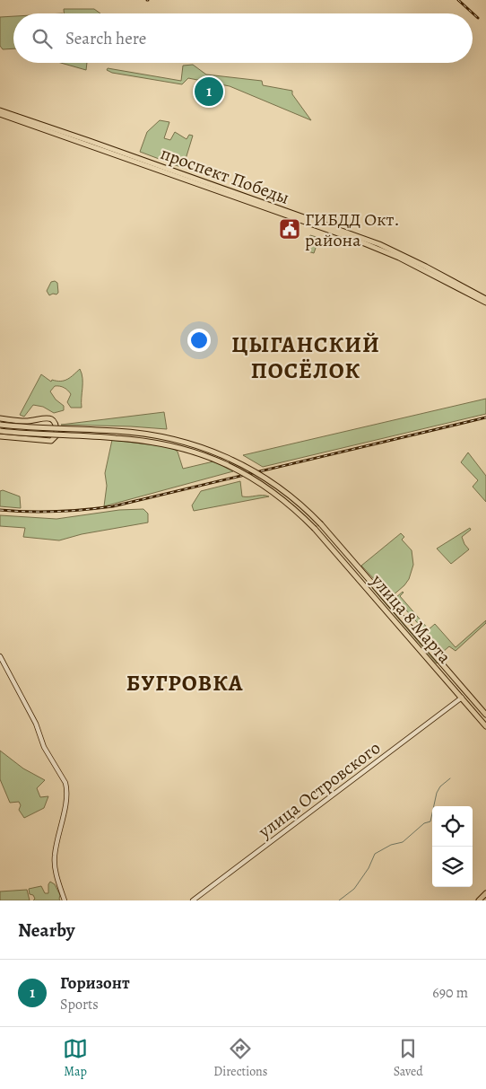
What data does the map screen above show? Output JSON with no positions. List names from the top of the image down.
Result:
{
  "streets": {
    "main road": ["проспект Победы", "улица 8 Марта"],
    "street": ["улица Островского"]
  },
  "crossings": [
    ["улица 8 Марта", "улица Островского"]
  ],
  "districts": ["ЦЫГАНСКИЙ ПОСЁЛОК", "БУГРОВКА"],
  "places": {
    "public building": ["ГИБДД Окт. района"]
  },
  "page": {
    "search": "Search here",
    "pins": "1",
    "heading": "Nearby",
    "list": [
      {
        "mark": "1",
        "name": "Горизонт",
        "note": "Sports",
        "value": "690 m"
      }
    ],
    "nav": ["Map", "Directions", "Saved"]
  }
}
